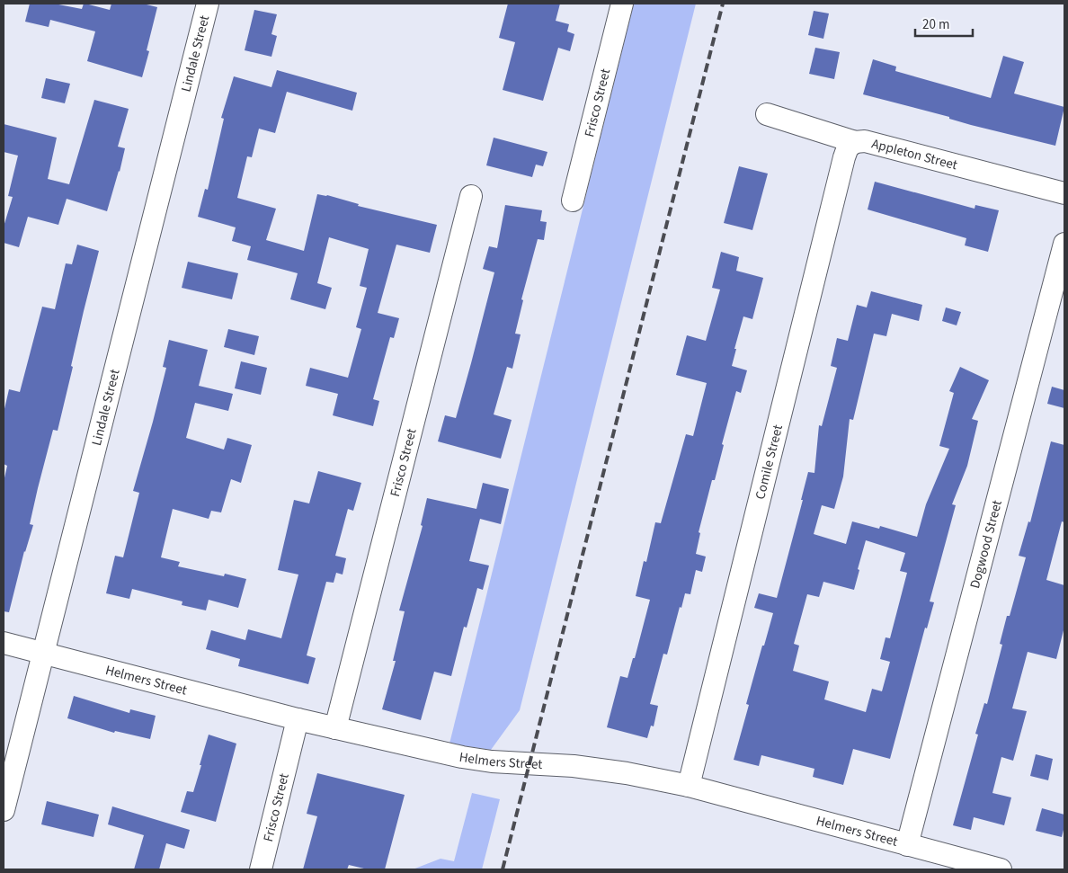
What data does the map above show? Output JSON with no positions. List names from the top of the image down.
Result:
{
  "streets": {
    "street": [
      "Lindale Street",
      "Frisco Street",
      "Appleton Street",
      "Comile Street",
      "Dogwood Street",
      "Helmers Street"
    ]
  },
  "crossings": [
    ["Lindale Street", "Helmers Street"],
    ["Frisco Street", "Helmers Street"],
    ["Appleton Street", "Comile Street"],
    ["Comile Street", "Helmers Street"],
    ["Dogwood Street", "Helmers Street"]
  ],
  "scale_bar": "20 m"
}
